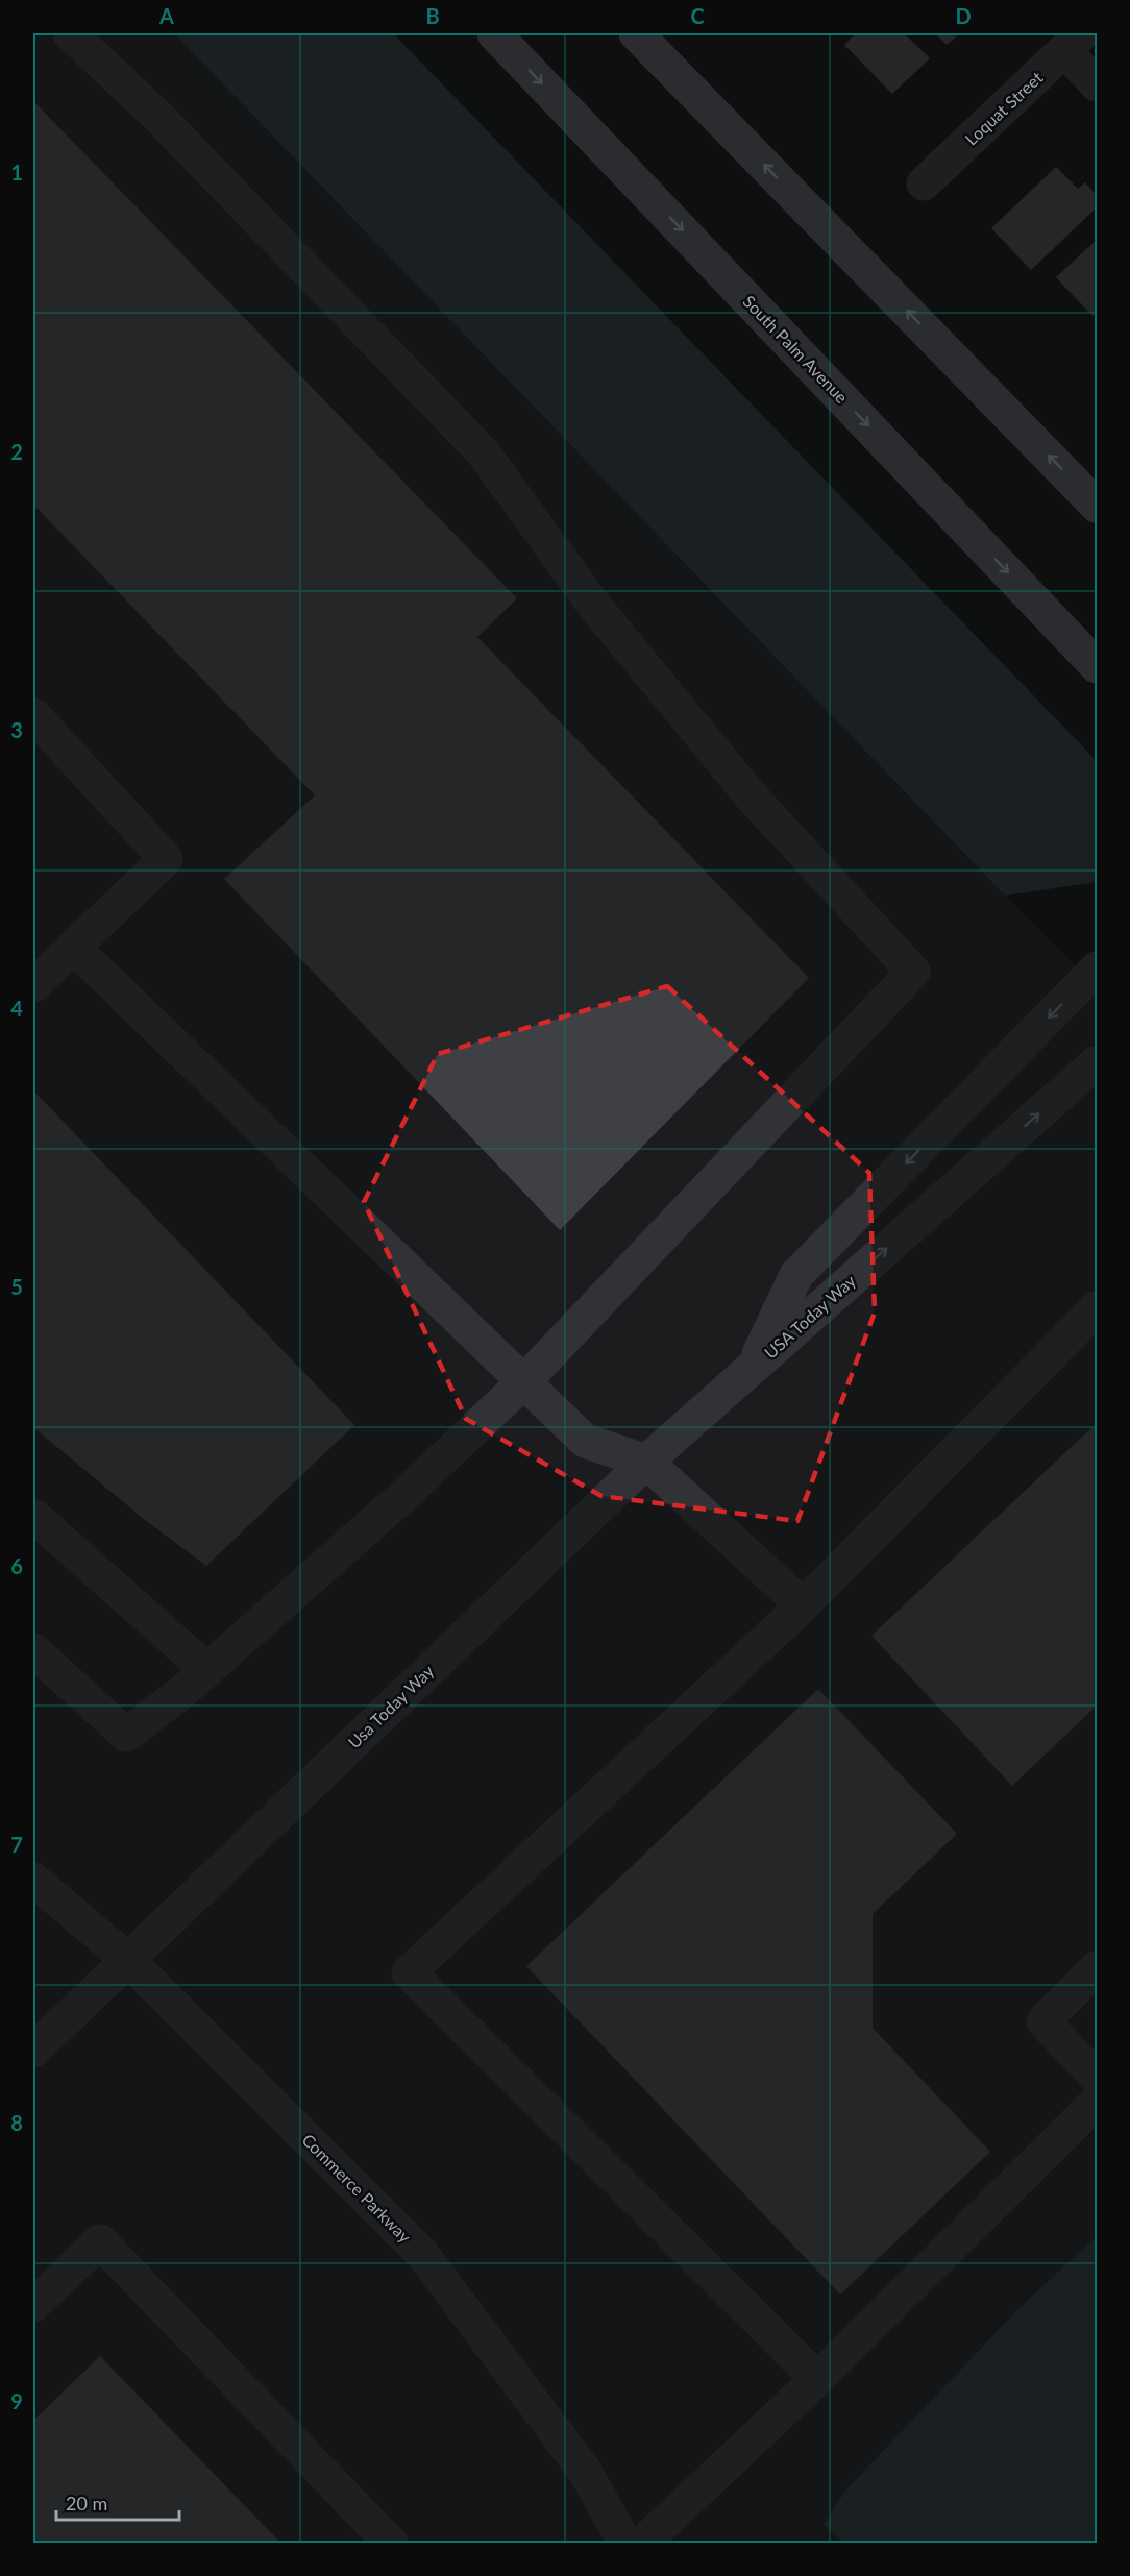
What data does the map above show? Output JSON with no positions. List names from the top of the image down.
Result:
{
  "streets": {
    "main road": ["South Palm Avenue"],
    "street": [
      "Loquat Street",
      "USA Today Way",
      "Usa Today Way",
      "Commerce Parkway"
    ]
  },
  "crossings": [
    ["USA Today Way", "Usa Today Way"],
    ["Usa Today Way", "Commerce Parkway"]
  ],
  "scale_bar": "20 m",
  "grid": {
    "columns": [
      "A",
      "B",
      "C",
      "D"
    ],
    "rows": [
      "1",
      "2",
      "3",
      "4",
      "5",
      "6",
      "7",
      "8",
      "9"
    ]
  }
}
